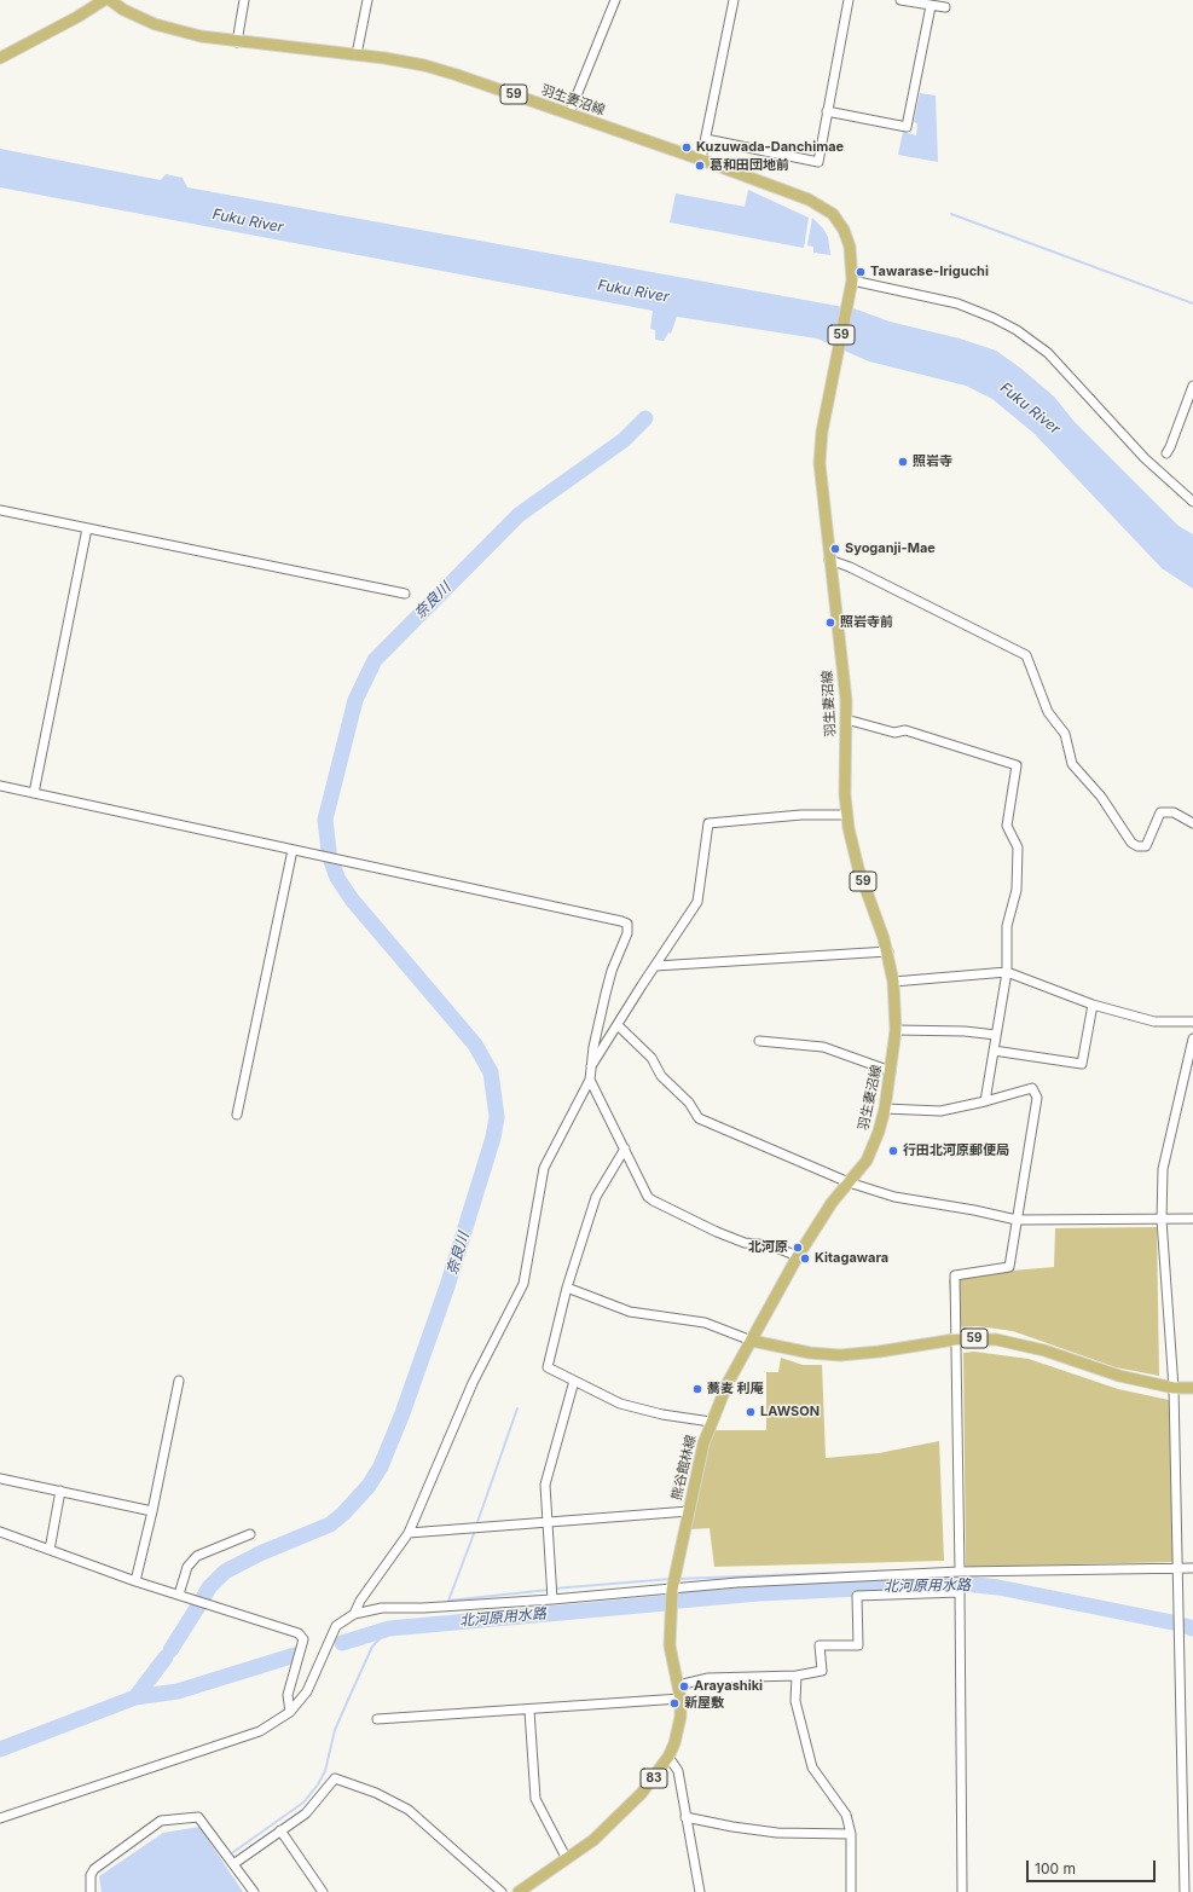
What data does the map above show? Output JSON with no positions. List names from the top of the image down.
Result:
{
  "streets": {
    "main road": [
      "59",
      "羽生妻沼線",
      "熊谷館林線",
      "83"
    ]
  },
  "crossings": [
    ["59", "羽生妻沼線"],
    ["59", "熊谷館林線"],
    ["羽生妻沼線", "熊谷館林線"],
    ["熊谷館林線", "83"]
  ],
  "water": ["Fuku River", "奈良川", "北河原用水路"],
  "places": [
    "Kuzuwada-Danchimae",
    "葛和田団地前",
    "Tawarase-Iriguchi",
    "照岩寺",
    "Syoganji-Mae",
    "照岩寺前",
    "行田北河原郵便局",
    "北河原",
    "Kitagawara",
    "蕎麦 利庵",
    "LAWSON",
    "Arayashiki",
    "新屋敷"
  ],
  "scale_bar": "100 m"
}
